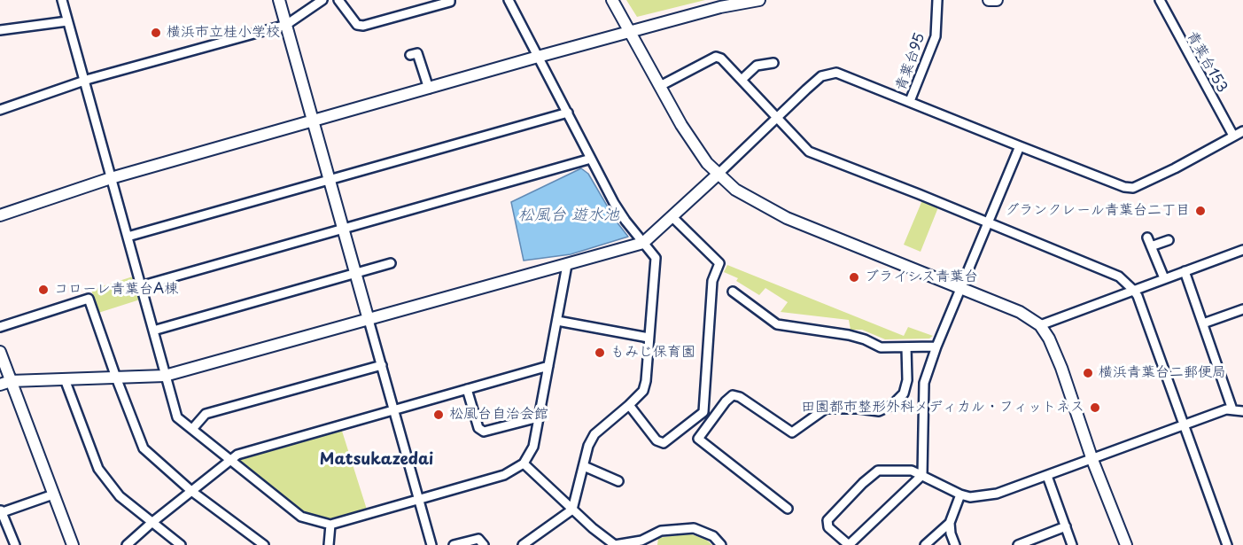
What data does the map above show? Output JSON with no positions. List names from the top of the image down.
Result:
{
  "streets": {
    "street": ["青葉台95", "青葉台153"]
  },
  "districts": ["Matsukazedai"],
  "water": ["松風台 遊水池"],
  "places": [
    "横浜市立桂小学校",
    "グランクレール青葉台二丁目",
    "ブライシス青葉台",
    "コローレ青葉台A棟",
    "もみじ保育園",
    "横浜青葉台二郵便局",
    "田園都市整形外科メディカル・フィットネス",
    "松風台自治会館"
  ]
}
